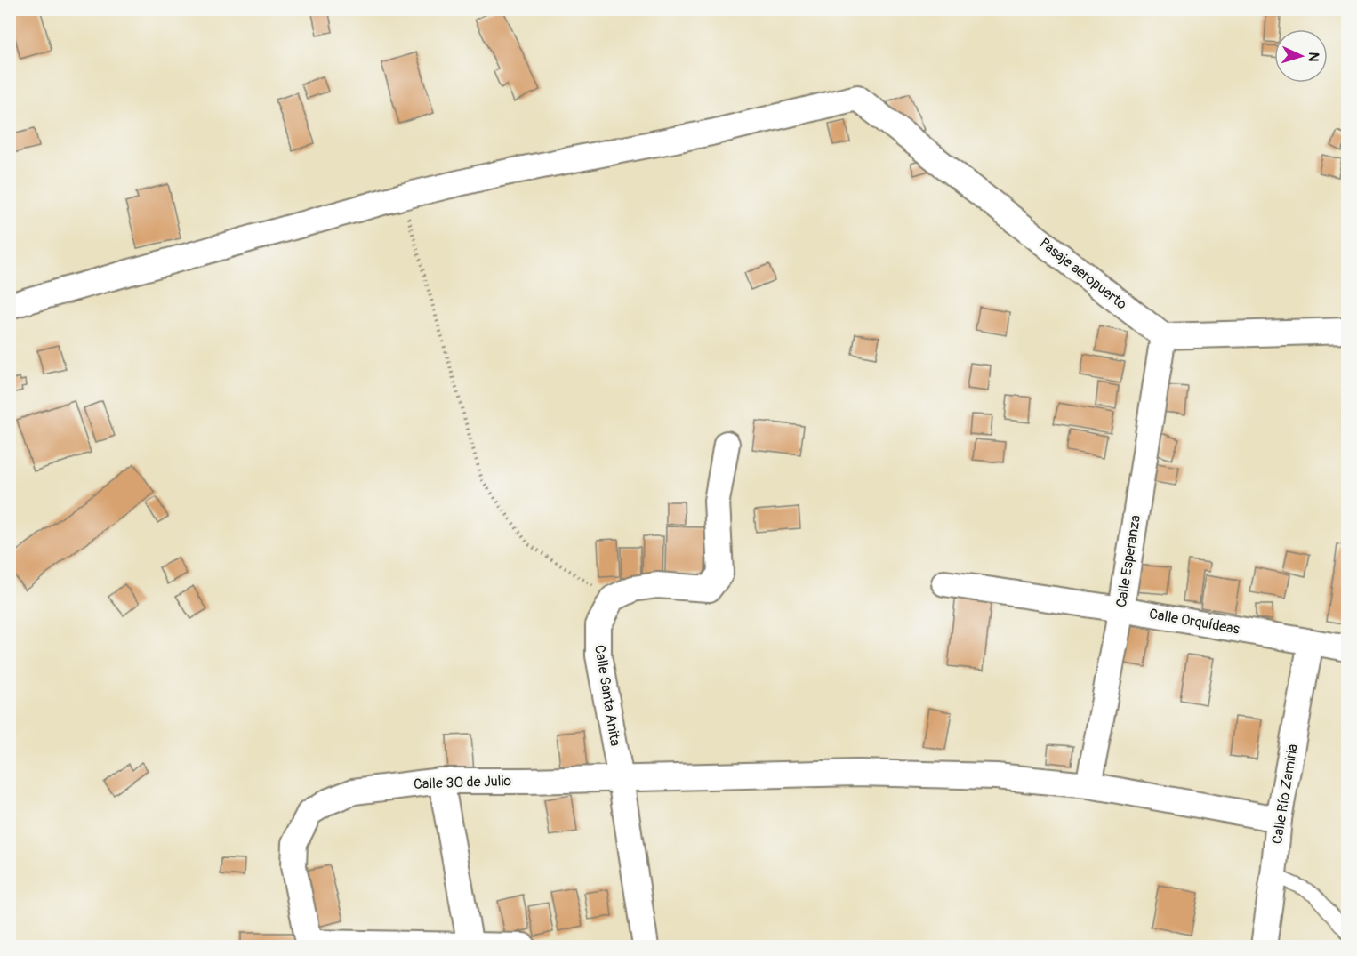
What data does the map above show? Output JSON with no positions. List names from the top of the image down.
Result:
{
  "streets": {
    "street": [
      "Pasaje aeropuerto",
      "Calle Esperanza",
      "Calle Orquídeas",
      "Calle Santa Anita",
      "Calle 30 de Julio",
      "Calle Río Zamiria"
    ]
  },
  "crossings": [
    ["Pasaje aeropuerto", "Calle Esperanza"],
    ["Calle Esperanza", "Calle Orquídeas"],
    ["Calle Esperanza", "Calle 30 de Julio"],
    ["Calle Orquídeas", "Calle Río Zamiria"],
    ["Calle Santa Anita", "Calle 30 de Julio"],
    ["Calle 30 de Julio", "Calle Río Zamiria"]
  ],
  "north": "right"
}
